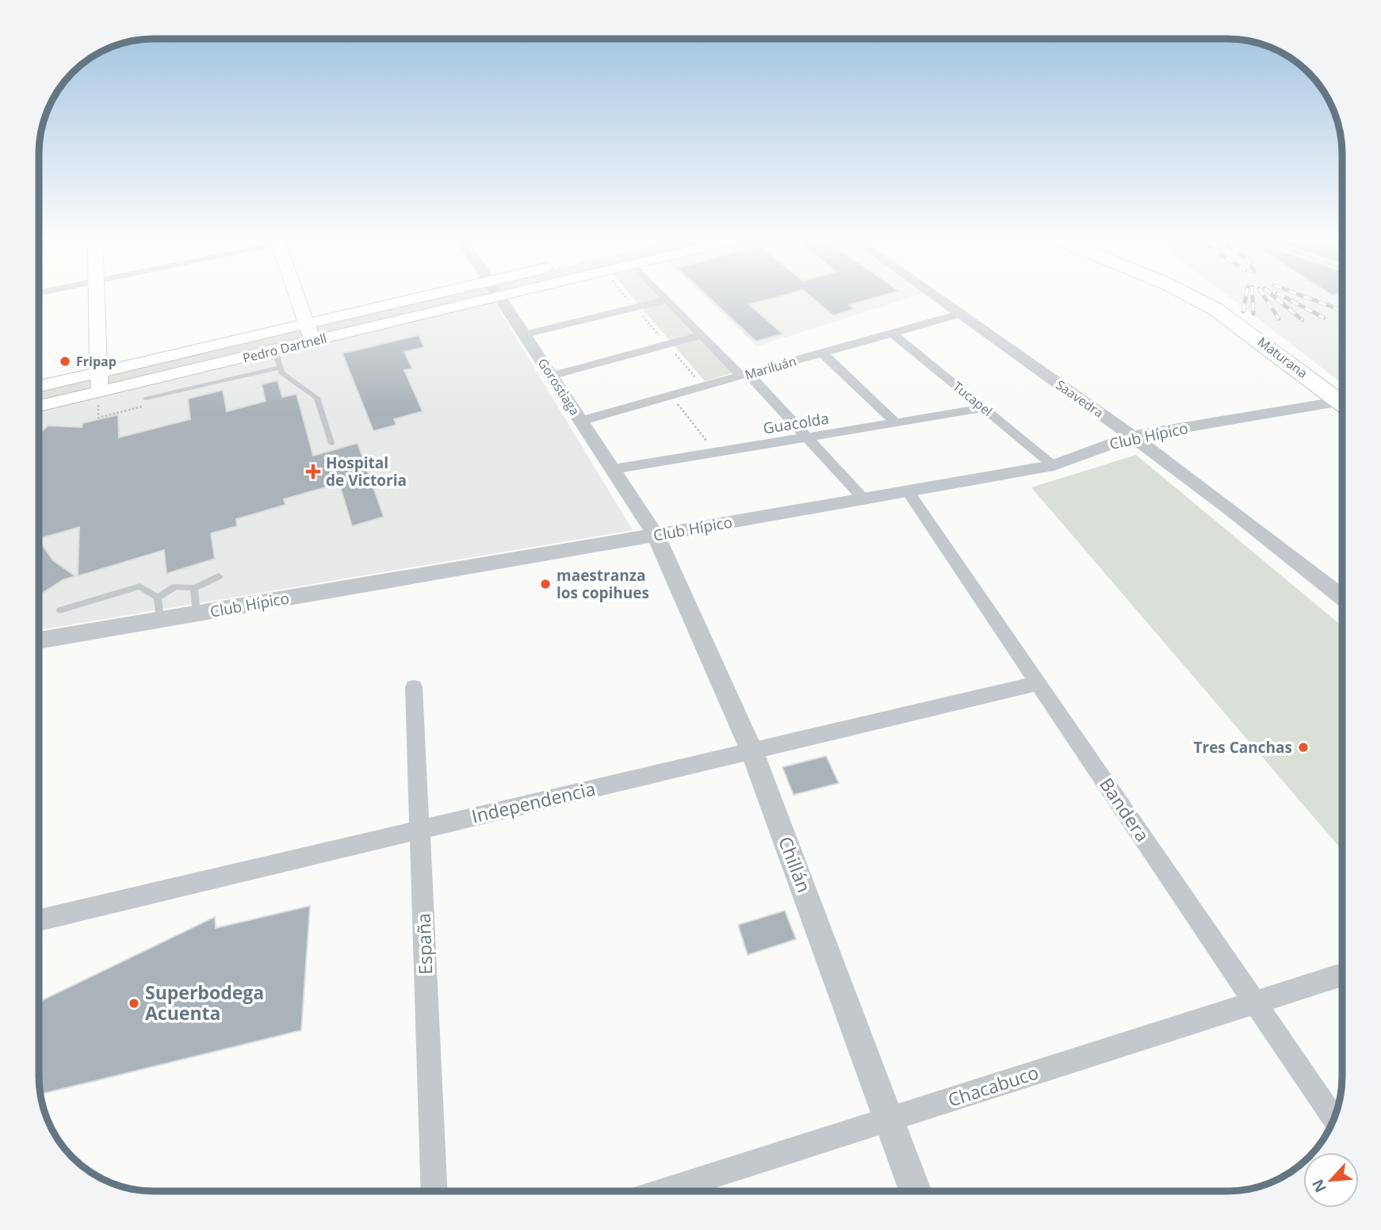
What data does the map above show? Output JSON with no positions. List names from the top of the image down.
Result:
{
  "streets": {
    "highway": ["Maturana"],
    "main road": ["Pedro Dartnell"],
    "street": [
      "Mariluán",
      "Gorostiaga",
      "Tucapel",
      "Saavedra",
      "Guacolda",
      "Club Hípico",
      "Independencia",
      "Bandera",
      "Chillán",
      "España",
      "Chacabuco"
    ]
  },
  "crossings": [
    ["Mariluán", "Gorostiaga"],
    ["Mariluán", "Tucapel"],
    ["Mariluán", "Saavedra"],
    ["Gorostiaga", "Guacolda"],
    ["Gorostiaga", "Club Hípico"],
    ["Gorostiaga", "Chillán"],
    ["Tucapel", "Guacolda"],
    ["Tucapel", "Club Hípico"],
    ["Saavedra", "Club Hípico"],
    ["Club Hípico", "Bandera"],
    ["Club Hípico", "Chillán"],
    ["Independencia", "Bandera"],
    ["Independencia", "Chillán"],
    ["Independencia", "España"],
    ["Bandera", "Chacabuco"],
    ["Chillán", "Chacabuco"]
  ],
  "places": {
    "other": [
      "Fripap",
      "maestranza los copihues",
      "Tres Canchas",
      "Superbodega Acuenta"
    ],
    "health": ["Hospital de Victoria"]
  },
  "north": "bottom left"
}
